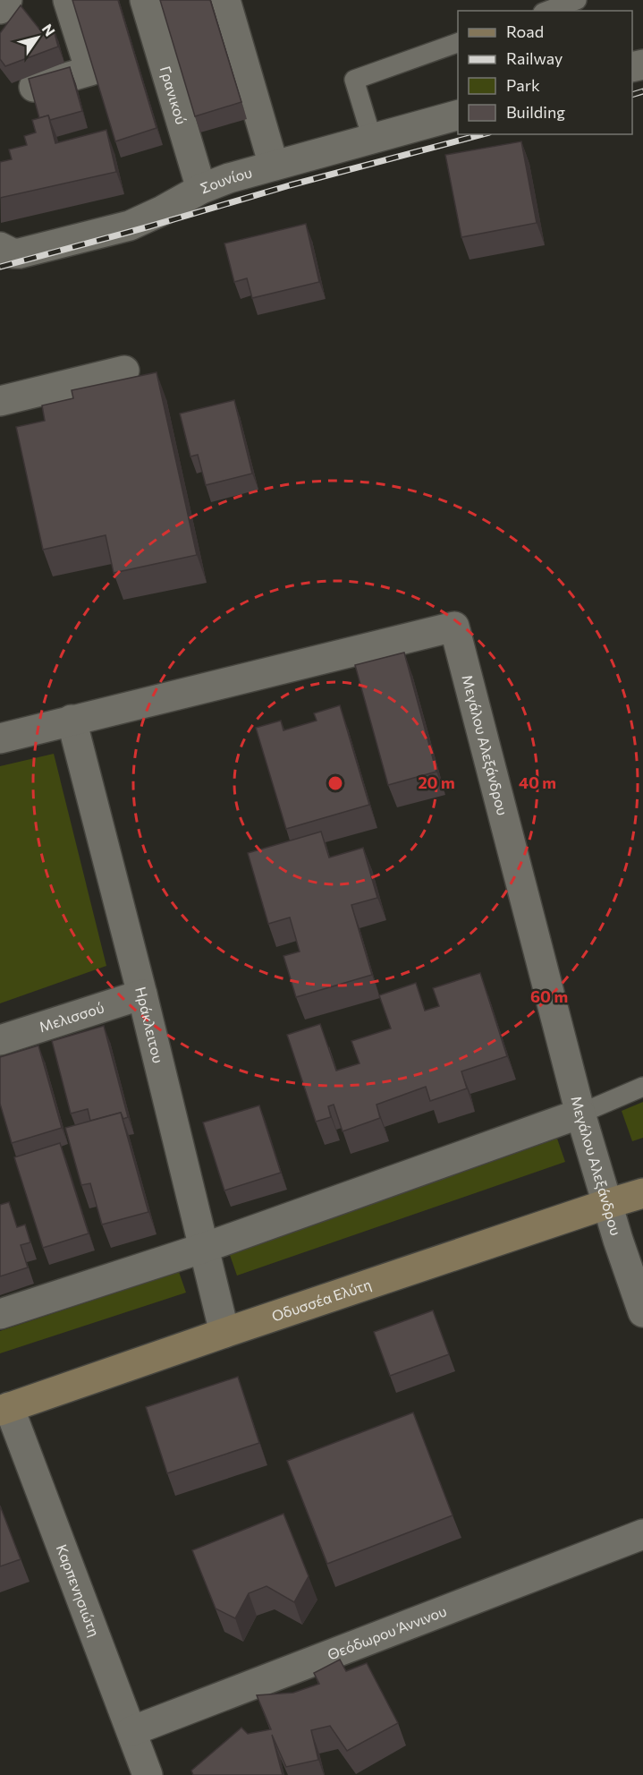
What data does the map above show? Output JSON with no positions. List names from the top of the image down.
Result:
{
  "streets": {
    "main road": ["Οδυσσέα Ελύτη"],
    "street": [
      "Γρανικού",
      "Σουνίου",
      "Μεγάλου Αλεξάνδρου",
      "Μελισσού",
      "Ηράκλειτου",
      "Καρπενησιώτη",
      "Θεόδωρου Άννινου"
    ]
  },
  "crossings": [
    ["Γρανικού", "Σουνίου"],
    ["Μεγάλου Αλεξάνδρου", "Ηράκλειτου"],
    ["Μεγάλου Αλεξάνδρου", "Οδυσσέα Ελύτη"],
    ["Μελισσού", "Ηράκλειτου"],
    ["Ηράκλειτου", "Οδυσσέα Ελύτη"],
    ["Οδυσσέα Ελύτη", "Καρπενησιώτη"],
    ["Καρπενησιώτη", "Θεόδωρου Άννινου"]
  ],
  "legend": [
    "Road",
    "Railway",
    "Park",
    "Building"
  ],
  "north": "top right",
  "rings": ["20 m", "40 m", "60 m"]
}
